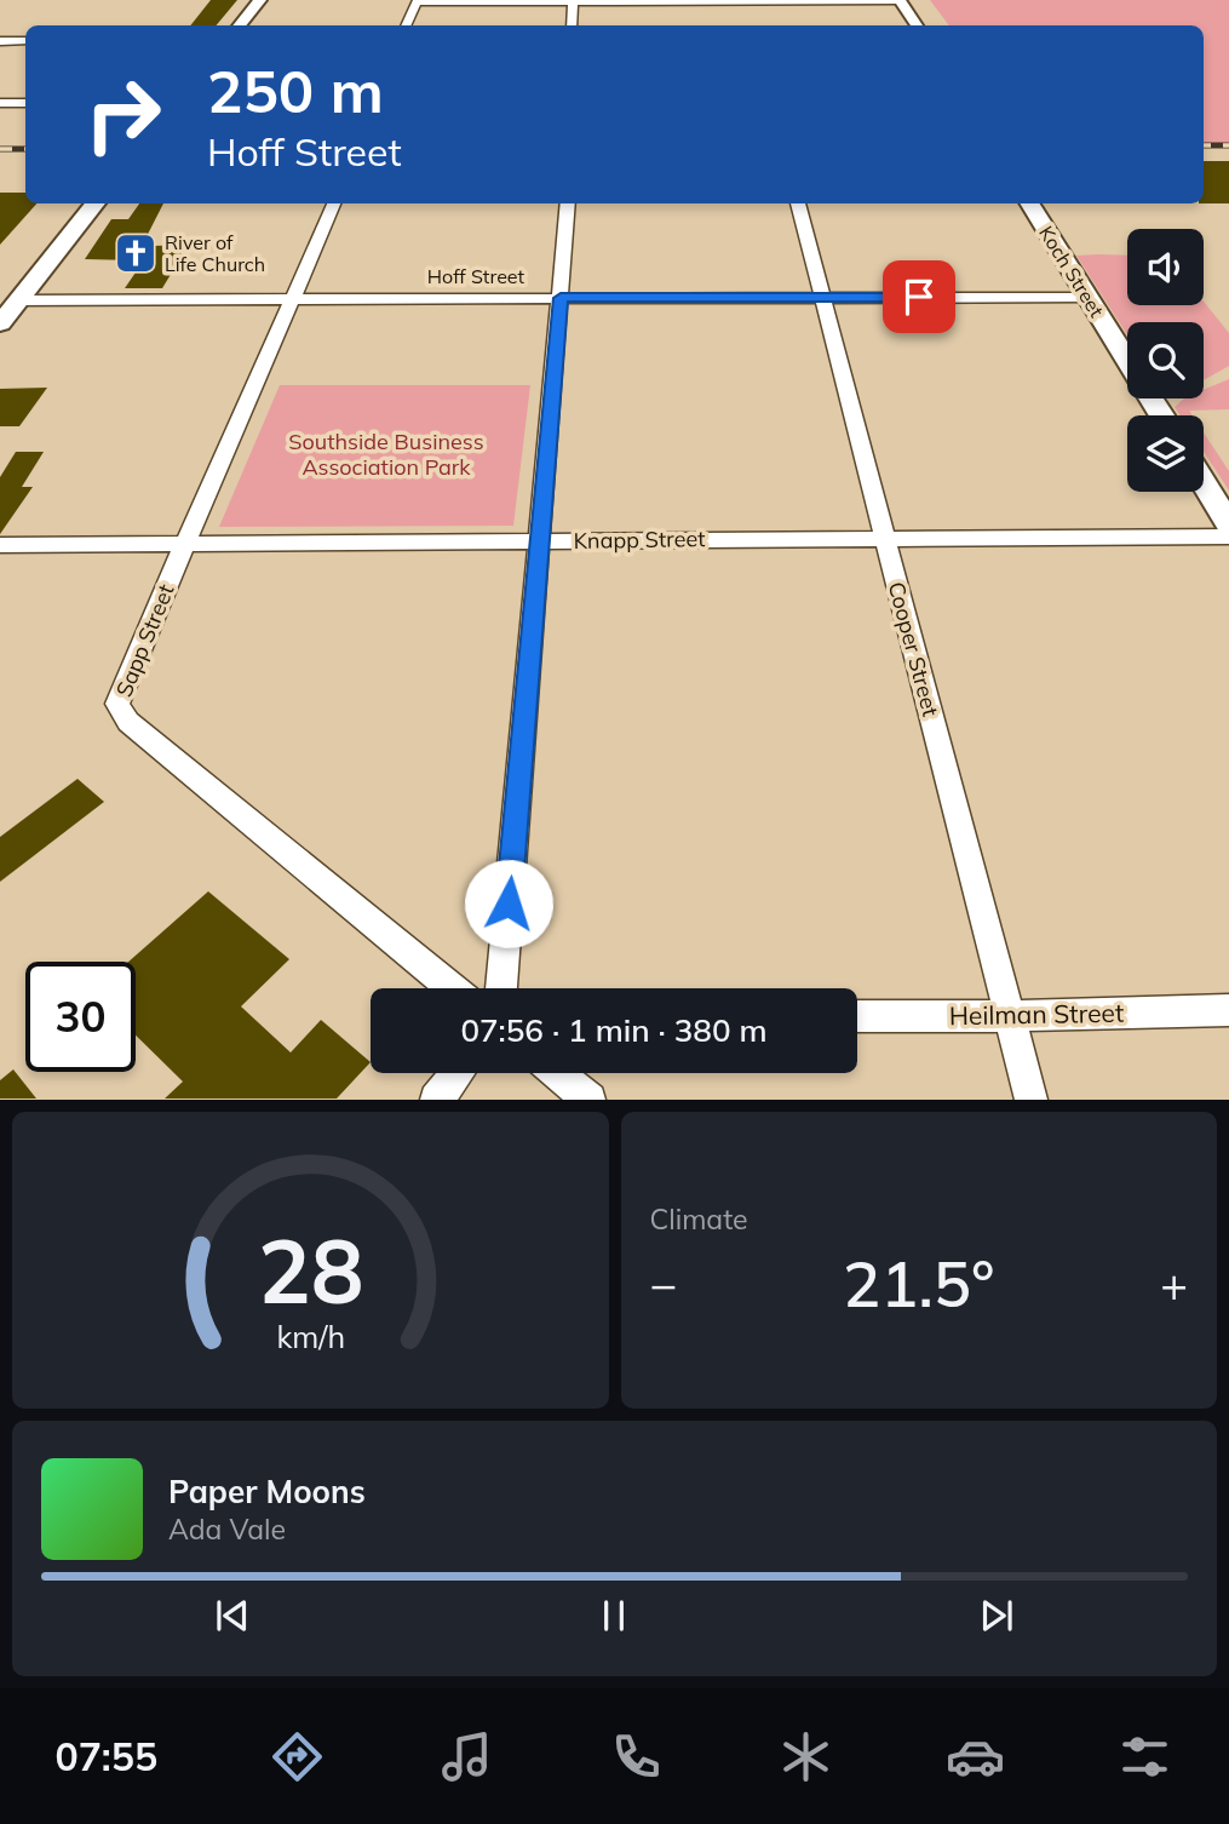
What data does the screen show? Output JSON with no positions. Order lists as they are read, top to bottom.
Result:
{
  "streets": {
    "street": [
      "Koch Street",
      "Hoff Street",
      "Knapp Street",
      "Sapp Street",
      "Cooper Street",
      "Heilman Street"
    ]
  },
  "crossings": [
    ["Koch Street", "Hoff Street"],
    ["Hoff Street", "Sapp Street"],
    ["Hoff Street", "Cooper Street"],
    ["Knapp Street", "Sapp Street"],
    ["Knapp Street", "Cooper Street"],
    ["Cooper Street", "Heilman Street"]
  ],
  "parks": ["Southside Business Association Park"],
  "places": {
    "church": ["River of Life Church"]
  },
  "page": {
    "turn": ["250 m", "Hoff Street"],
    "limit": "30",
    "trip": "07:56 · 1 min · 380 m",
    "tile": "Climate",
    "heat": ["−", "21.5°", "+"],
    "song": ["Paper Moons", "Ada Vale"],
    "tabs": "07:55",
    "gauge": ["28", "km/h"]
  }
}
